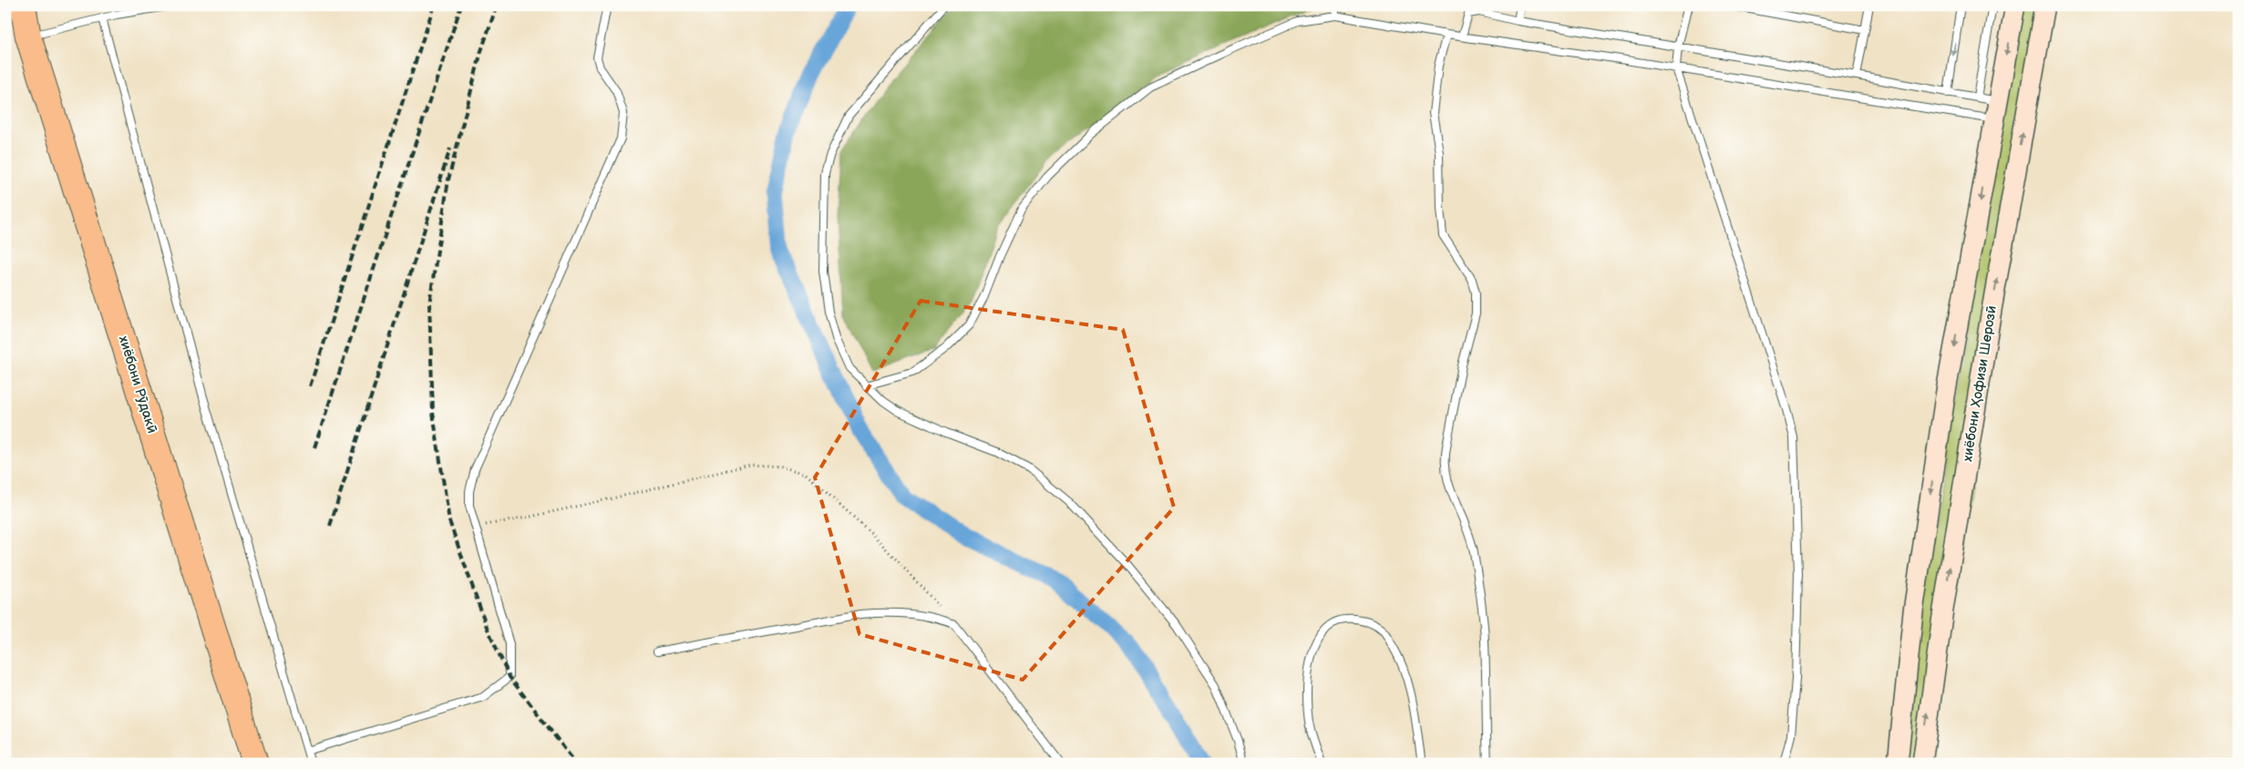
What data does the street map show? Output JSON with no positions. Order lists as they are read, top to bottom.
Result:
{
  "streets": {
    "highway": ["хиёбони Рӯдакӣ"],
    "main road": ["хиёбони Ҳофизи Шерозӣ"]
  }
}
